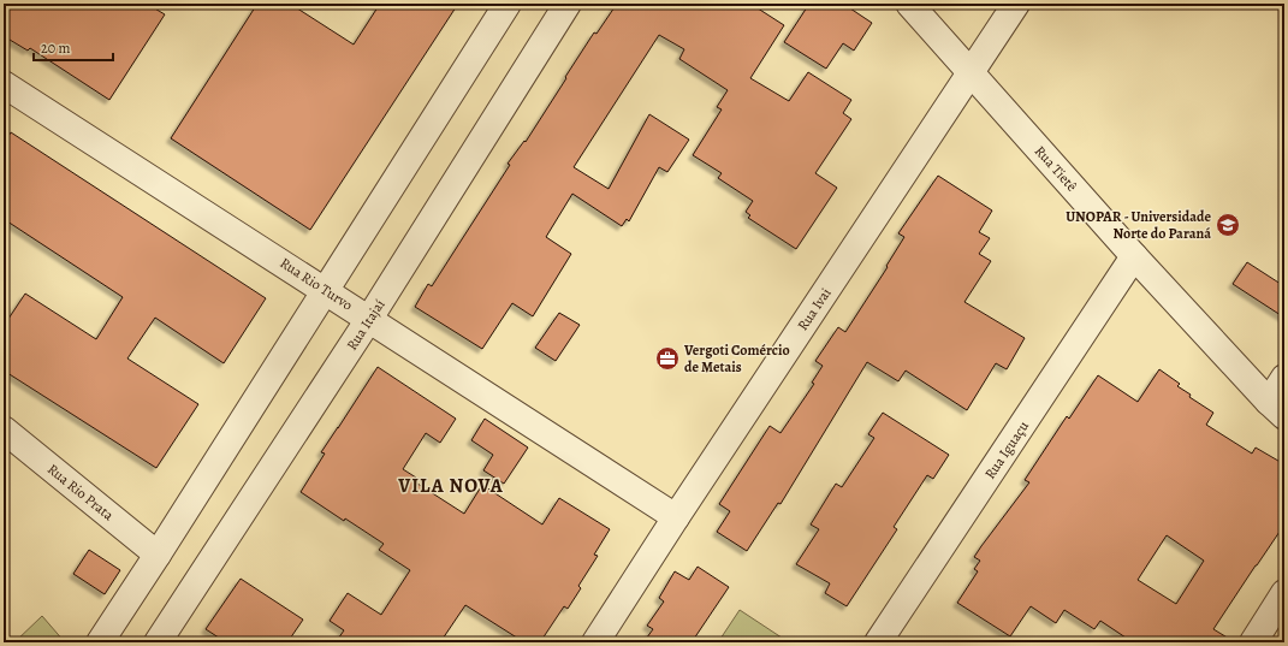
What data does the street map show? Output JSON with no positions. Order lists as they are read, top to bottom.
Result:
{
  "streets": {
    "street": [
      "Rua Tietê",
      "Rua Rio Turvo",
      "Rua Ivai",
      "Rua Itajaí",
      "Rua Iguaçu",
      "Rua Rio Prata"
    ]
  },
  "crossings": [
    ["Rua Tietê", "Rua Ivai"],
    ["Rua Tietê", "Rua Iguaçu"],
    ["Rua Rio Turvo", "Rua Ivai"],
    ["Rua Rio Turvo", "Rua Itajaí"]
  ],
  "districts": ["VILA NOVA"],
  "places": {
    "school or university": ["UNOPAR - Universidade Norte do Paraná"],
    "office": ["Vergoti Comércio de Metais"]
  },
  "scale_bar": "20 m"
}
